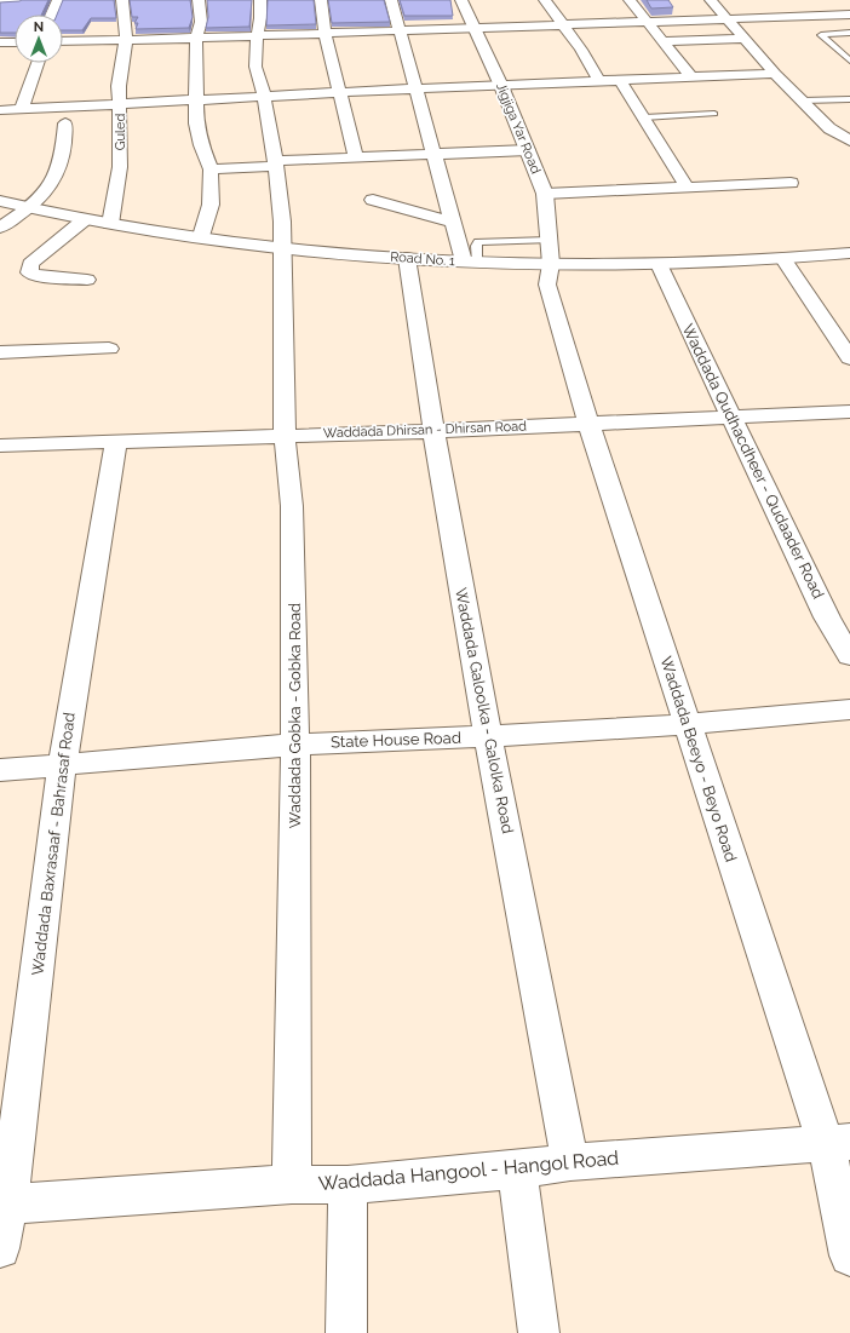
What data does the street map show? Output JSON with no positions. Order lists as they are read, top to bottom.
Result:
{
  "streets": {
    "main road": [
      "Jigjiga Yar Road",
      "Guled",
      "Road No. 1",
      "Waddada Dhirsan - Dhirsan Road",
      "Waddada Qudhacdheer - Qudaader Road",
      "Waddada Galoolka - Galolka Road",
      "Waddada Gobka - Gobka Road",
      "State House Road",
      "Waddada Beeyo - Beyo Road",
      "Waddada Baxrasaaf - Bahrasaf Road",
      "Waddada Hangool - Hangol Road"
    ]
  },
  "crossings": [
    ["Jigjiga Yar Road", "Road No. 1"],
    ["Jigjiga Yar Road", "Waddada Beeyo - Beyo Road"],
    ["Guled", "Road No. 1"],
    ["Road No. 1", "Waddada Qudhacdheer - Qudaader Road"],
    ["Road No. 1", "Waddada Galoolka - Galolka Road"],
    ["Road No. 1", "Waddada Gobka - Gobka Road"],
    ["Road No. 1", "Waddada Beeyo - Beyo Road"],
    ["Waddada Dhirsan - Dhirsan Road", "Waddada Qudhacdheer - Qudaader Road"],
    ["Waddada Dhirsan - Dhirsan Road", "Waddada Galoolka - Galolka Road"],
    ["Waddada Dhirsan - Dhirsan Road", "Waddada Gobka - Gobka Road"],
    ["Waddada Dhirsan - Dhirsan Road", "Waddada Beeyo - Beyo Road"],
    ["Waddada Dhirsan - Dhirsan Road", "Waddada Baxrasaaf - Bahrasaf Road"],
    ["Waddada Galoolka - Galolka Road", "State House Road"],
    ["Waddada Galoolka - Galolka Road", "Waddada Hangool - Hangol Road"],
    ["Waddada Gobka - Gobka Road", "State House Road"],
    ["Waddada Gobka - Gobka Road", "Waddada Hangool - Hangol Road"],
    ["State House Road", "Waddada Beeyo - Beyo Road"],
    ["State House Road", "Waddada Baxrasaaf - Bahrasaf Road"],
    ["Waddada Beeyo - Beyo Road", "Waddada Hangool - Hangol Road"],
    ["Waddada Baxrasaaf - Bahrasaf Road", "Waddada Hangool - Hangol Road"]
  ],
  "north": "top"
}
